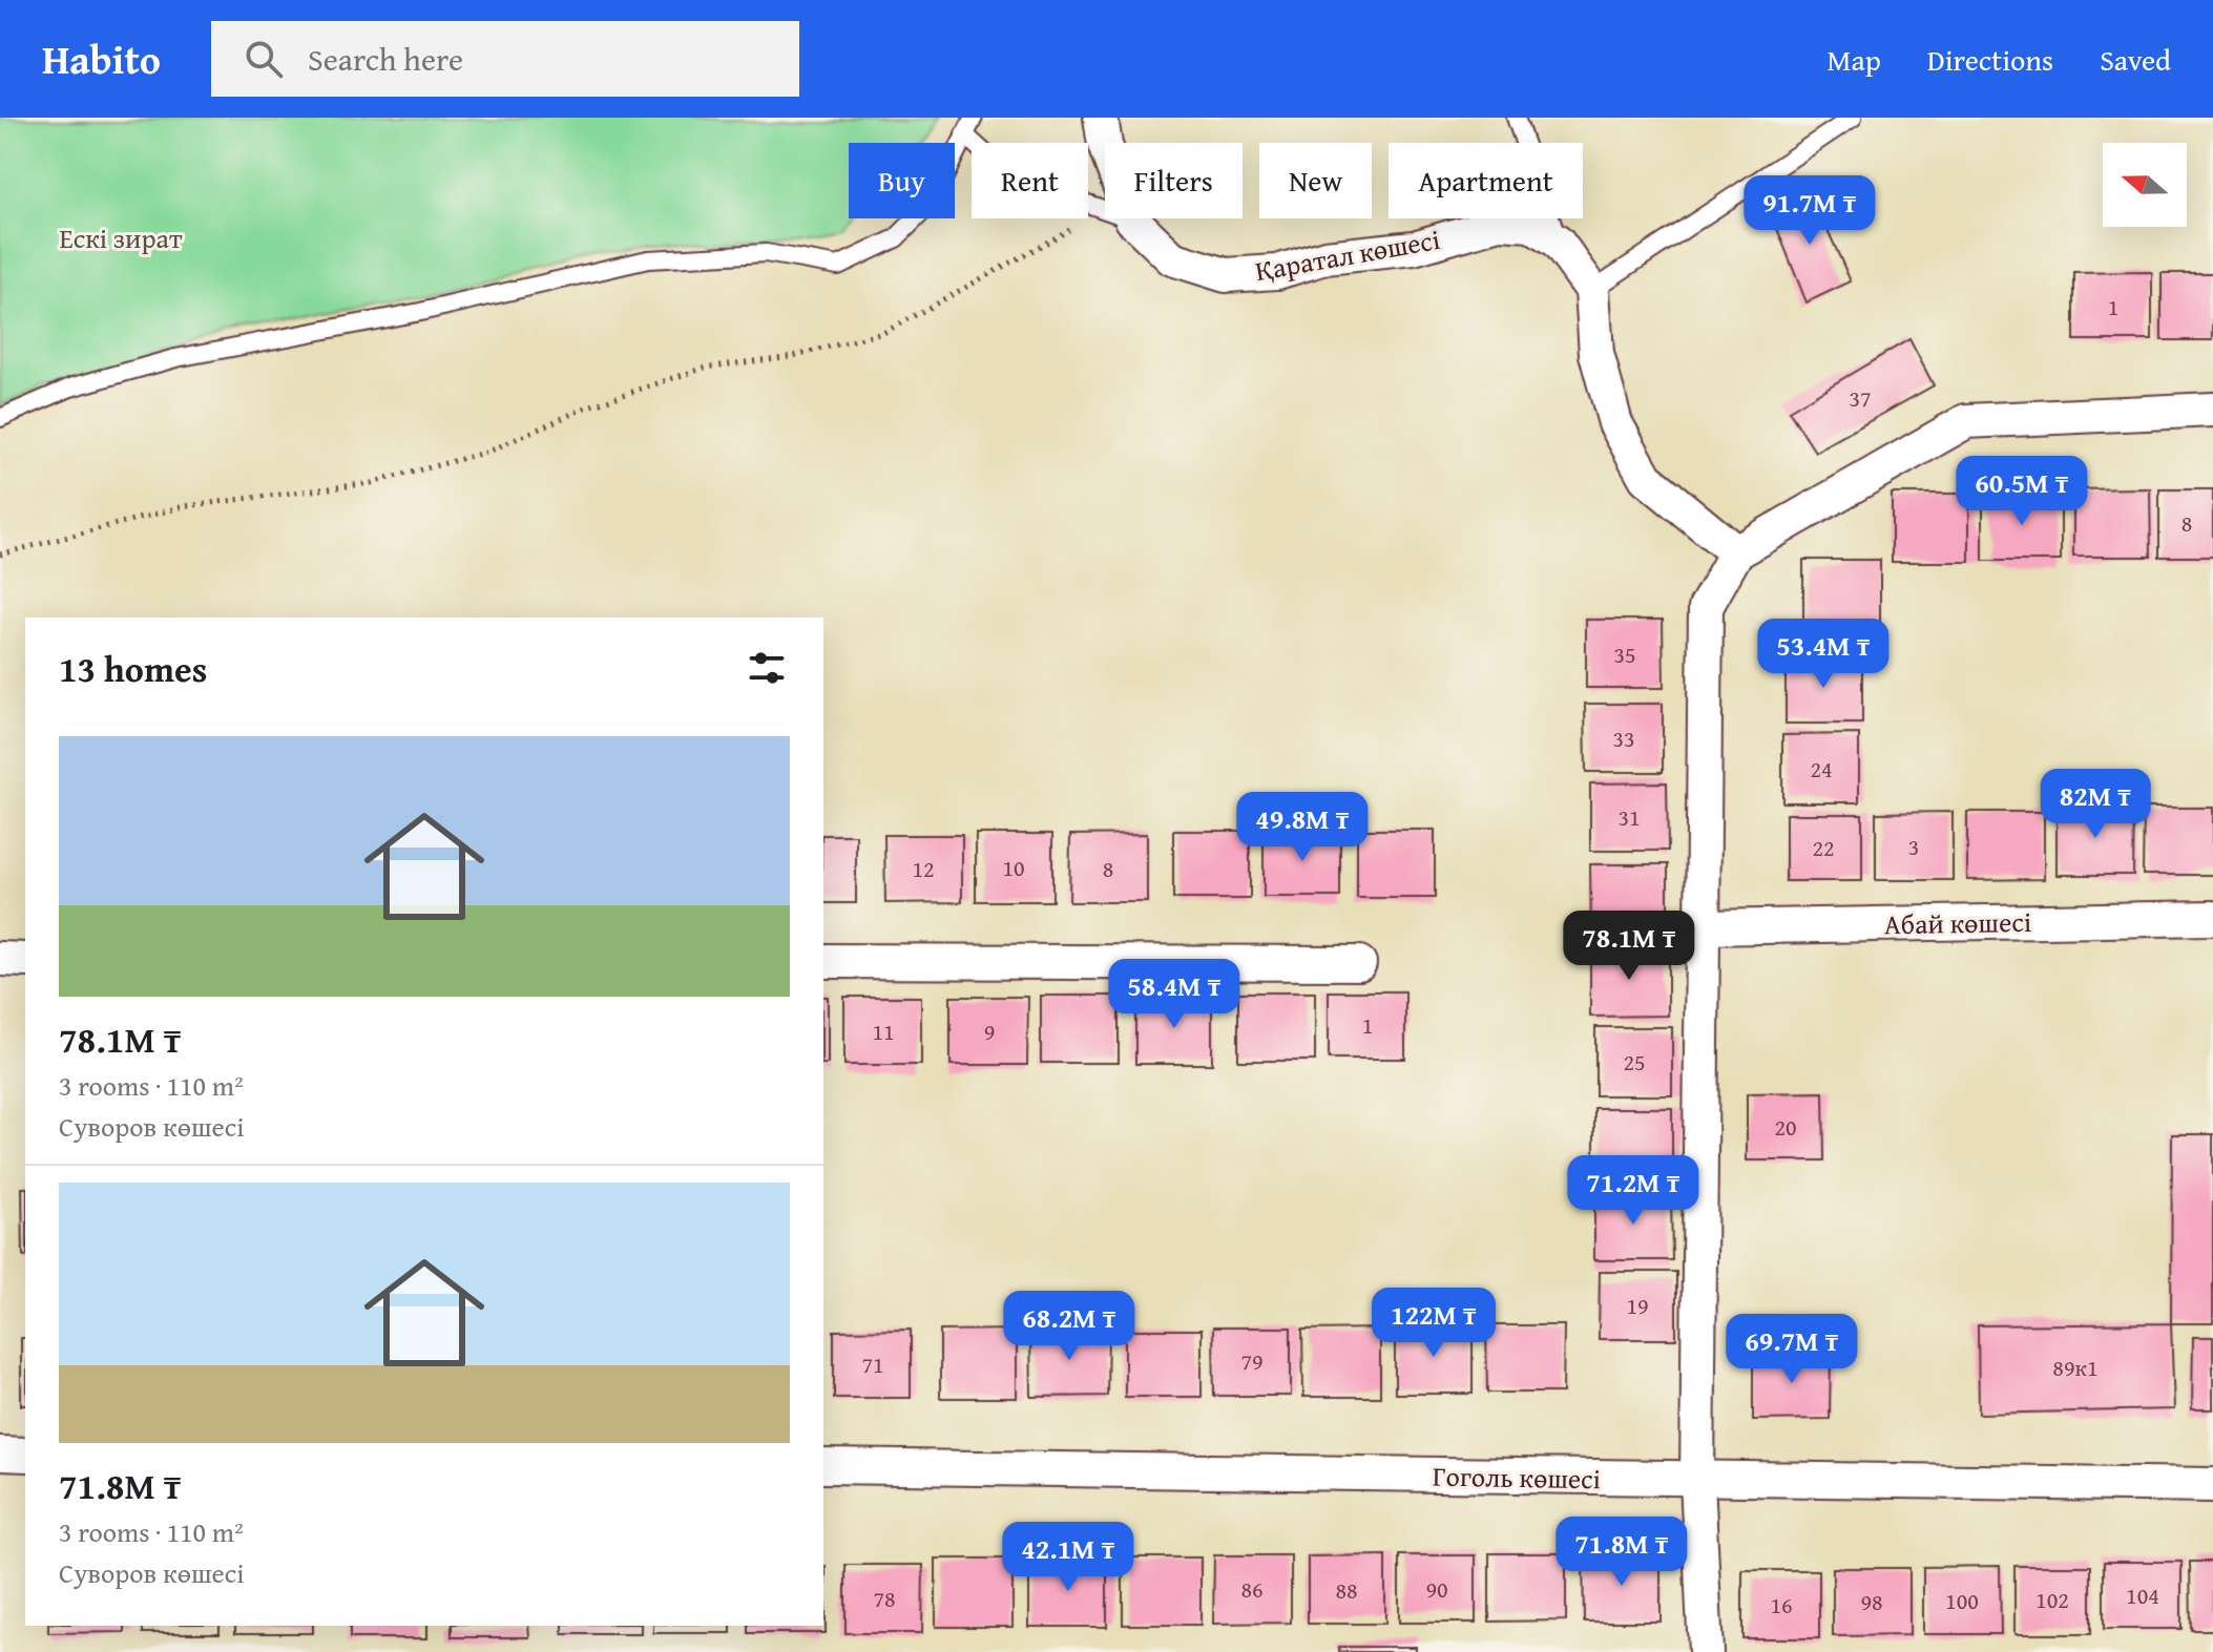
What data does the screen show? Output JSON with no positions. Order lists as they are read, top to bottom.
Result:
{
  "streets": {
    "street": ["Қаратал көшесі", "Абай көшесі", "Гоголь көшесі"]
  },
  "parks": ["Ескі зират"],
  "house_numbers": [
    "1",
    "37",
    "8",
    "35",
    "33",
    "24",
    "31",
    "3",
    "22",
    "10",
    "12",
    "8",
    "1",
    "11",
    "9",
    "25",
    "20",
    "19",
    "79",
    "71",
    "89к1",
    "86",
    "90",
    "88",
    "104",
    "78",
    "102",
    "100",
    "98",
    "16"
  ],
  "north": "left",
  "page": {
    "header": "Habito",
    "search": "Search here",
    "nav": ["Map", "Directions", "Saved"],
    "chip": [
      "Buy",
      "Rent",
      "Filters",
      "New",
      "Apartment"
    ],
    "price": [
      "91.7M ₸",
      "60.5M ₸",
      "53.4M ₸",
      "82M ₸",
      "49.8M ₸",
      "78.1M ₸",
      "58.4M ₸",
      "71.2M ₸",
      "122M ₸",
      "68.2M ₸",
      "69.7M ₸",
      "71.8M ₸",
      "42.1M ₸"
    ],
    "heading": "13 homes",
    "list": [
      {
        "name": "78.1M ₸",
        "note": "3 rooms · 110 m² · Суворов көшесі"
      },
      {
        "name": "71.8M ₸",
        "note": "3 rooms · 110 m² · Суворов көшесі"
      }
    ]
  }
}
